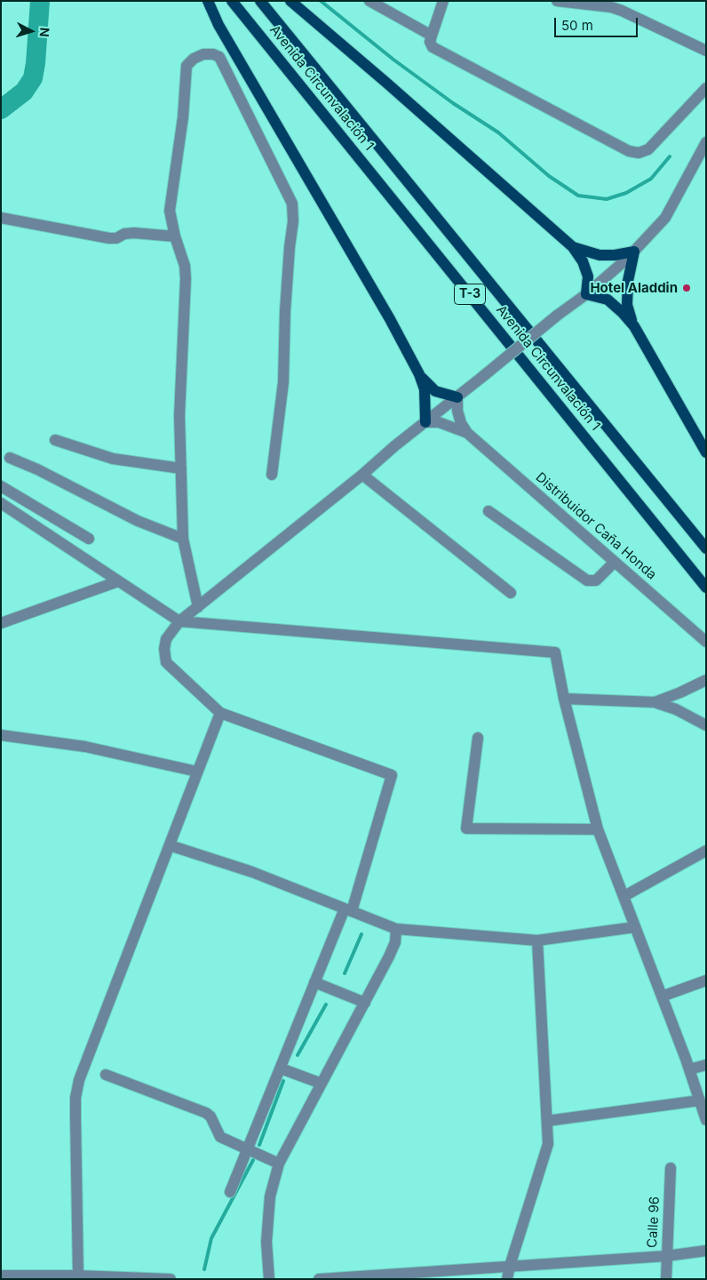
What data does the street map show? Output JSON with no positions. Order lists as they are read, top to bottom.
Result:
{
  "streets": {
    "main road": ["Avenida Circunvalación 1", "T-3"],
    "street": ["Distribuidor Caña Honda", "Calle 96"]
  },
  "places": ["Hotel Aladdin"],
  "scale_bar": "50 m",
  "north": "right"
}
